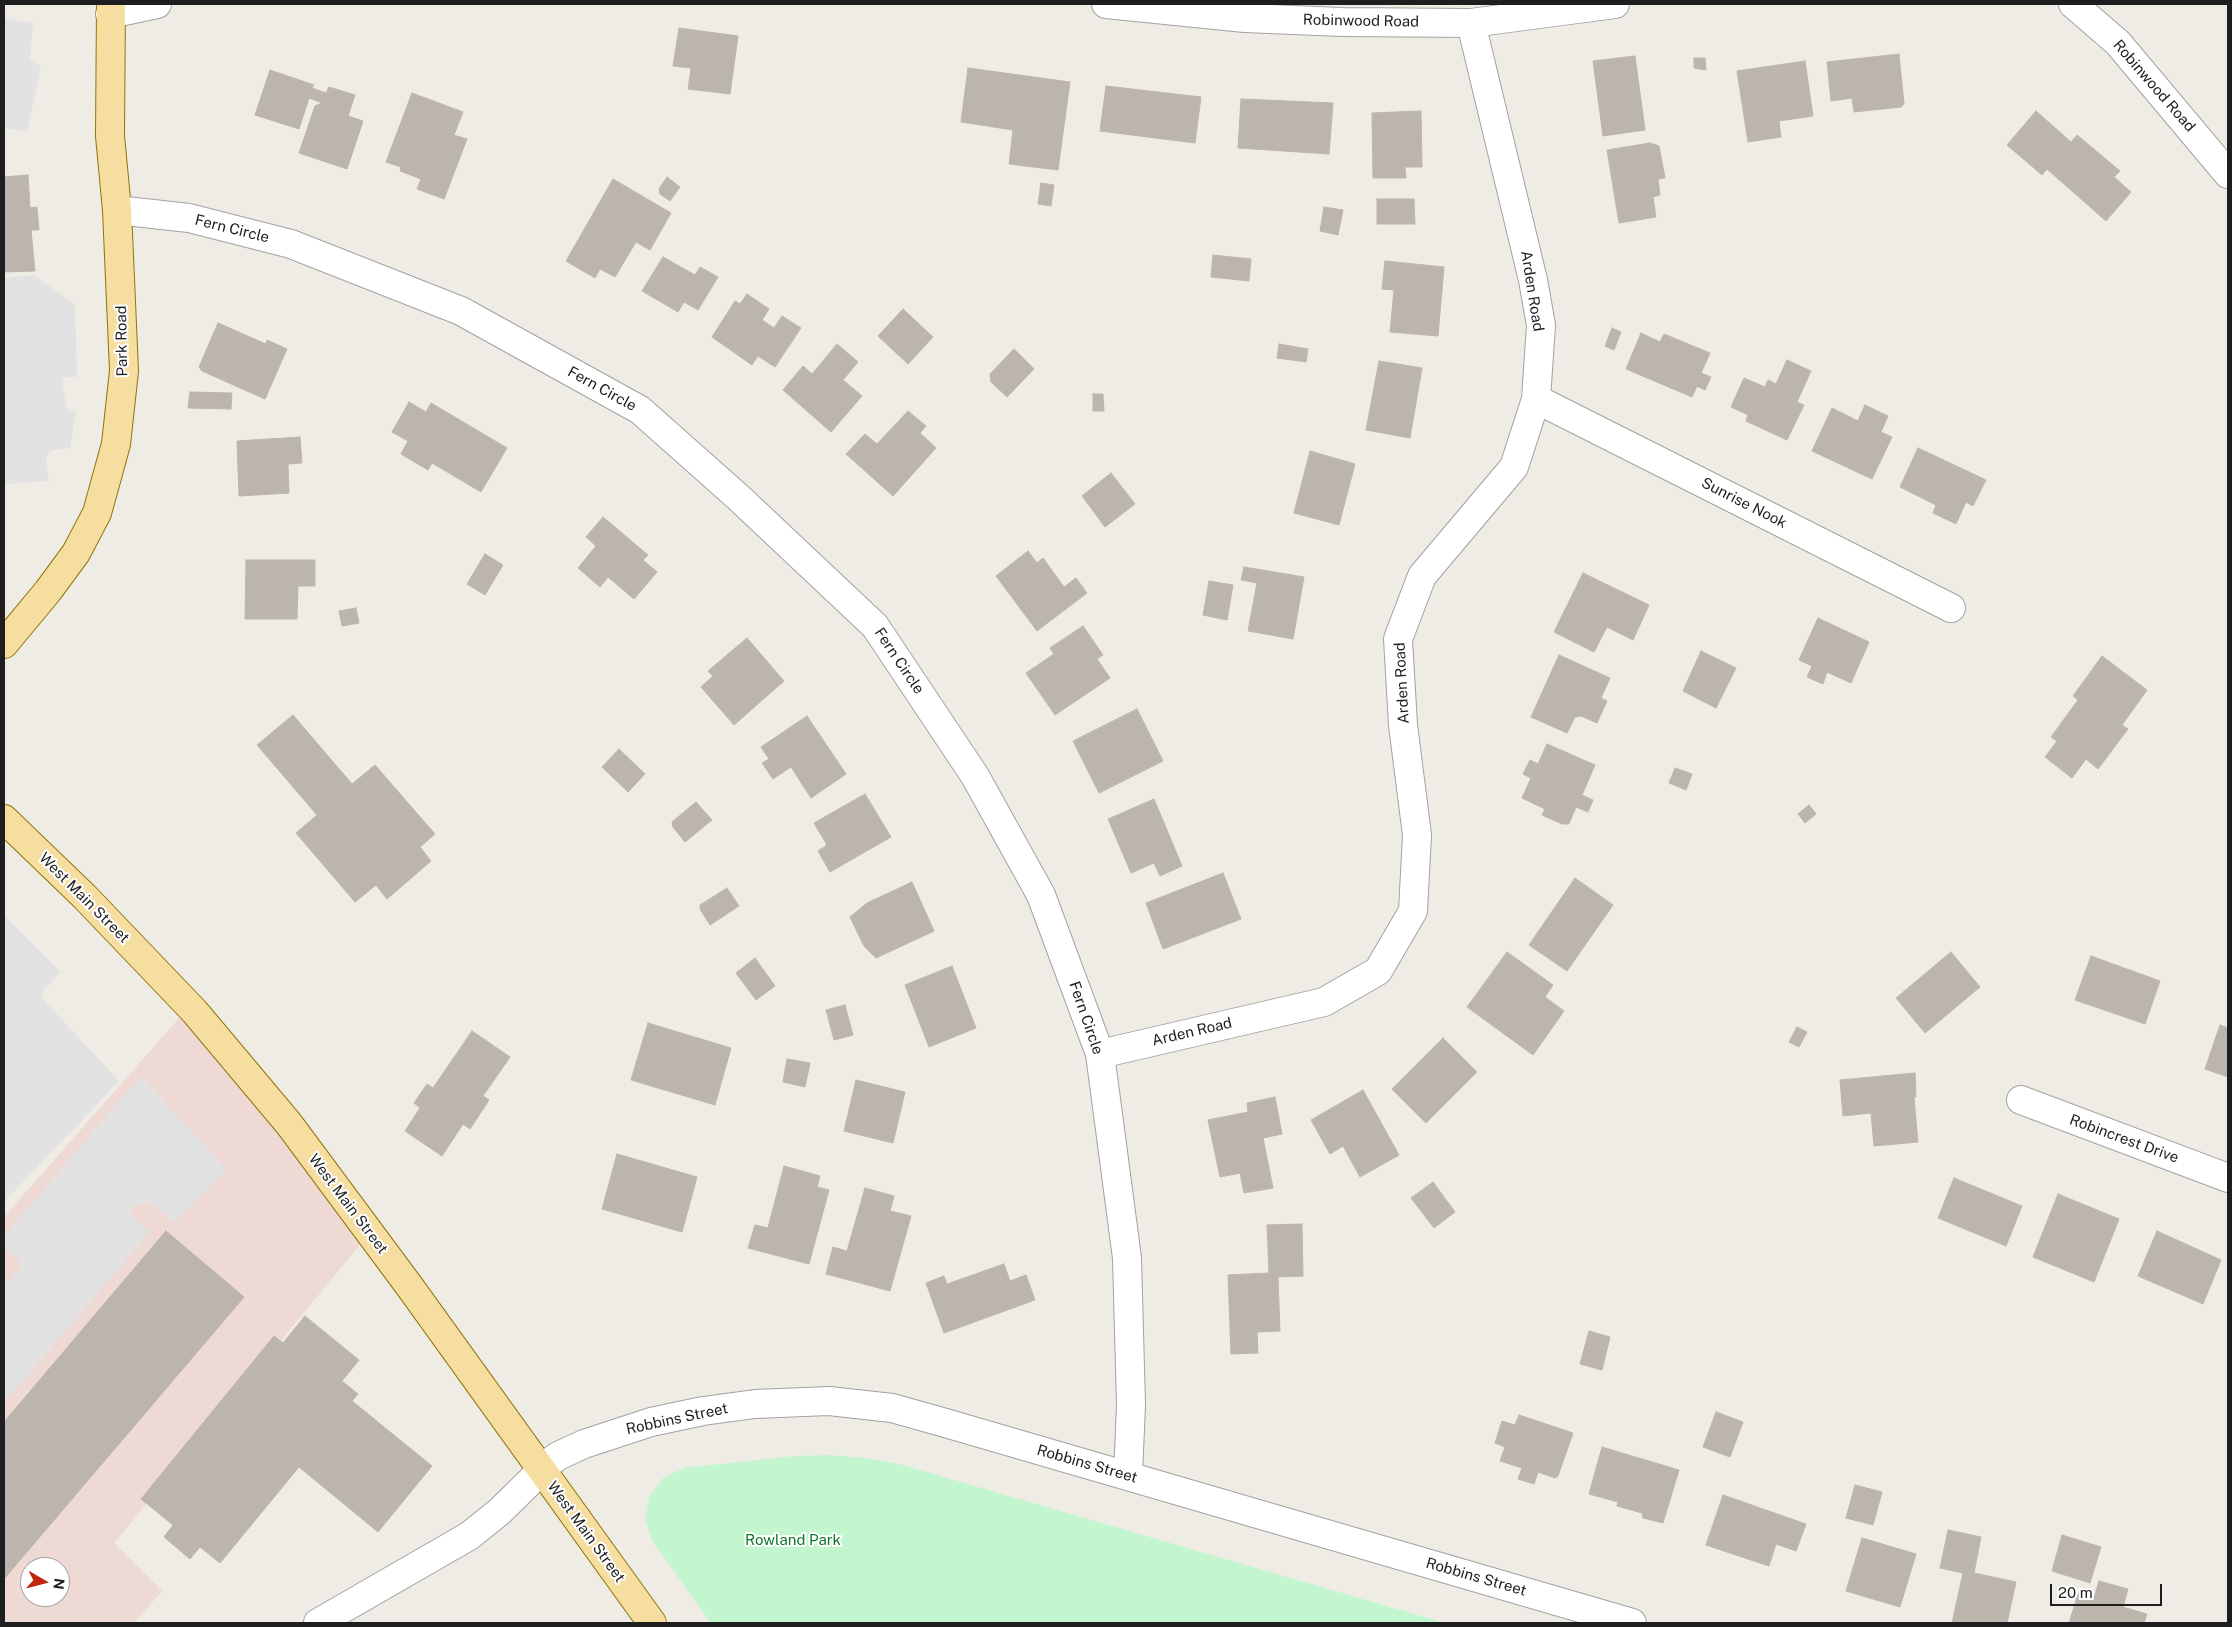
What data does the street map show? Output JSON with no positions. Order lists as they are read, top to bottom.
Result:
{
  "streets": {
    "main road": ["Park Road", "West Main Street"],
    "street": [
      "Robinwood Road",
      "Fern Circle",
      "Arden Road",
      "Sunrise Nook",
      "Robincrest Drive",
      "Robbins Street"
    ]
  },
  "crossings": [
    ["Robinwood Road", "Arden Road"],
    ["Fern Circle", "Arden Road"],
    ["Fern Circle", "Park Road"],
    ["Fern Circle", "Robbins Street"],
    ["Arden Road", "Sunrise Nook"],
    ["West Main Street", "Robbins Street"]
  ],
  "parks": ["Rowland Park"],
  "scale_bar": "20 m",
  "north": "right"
}
